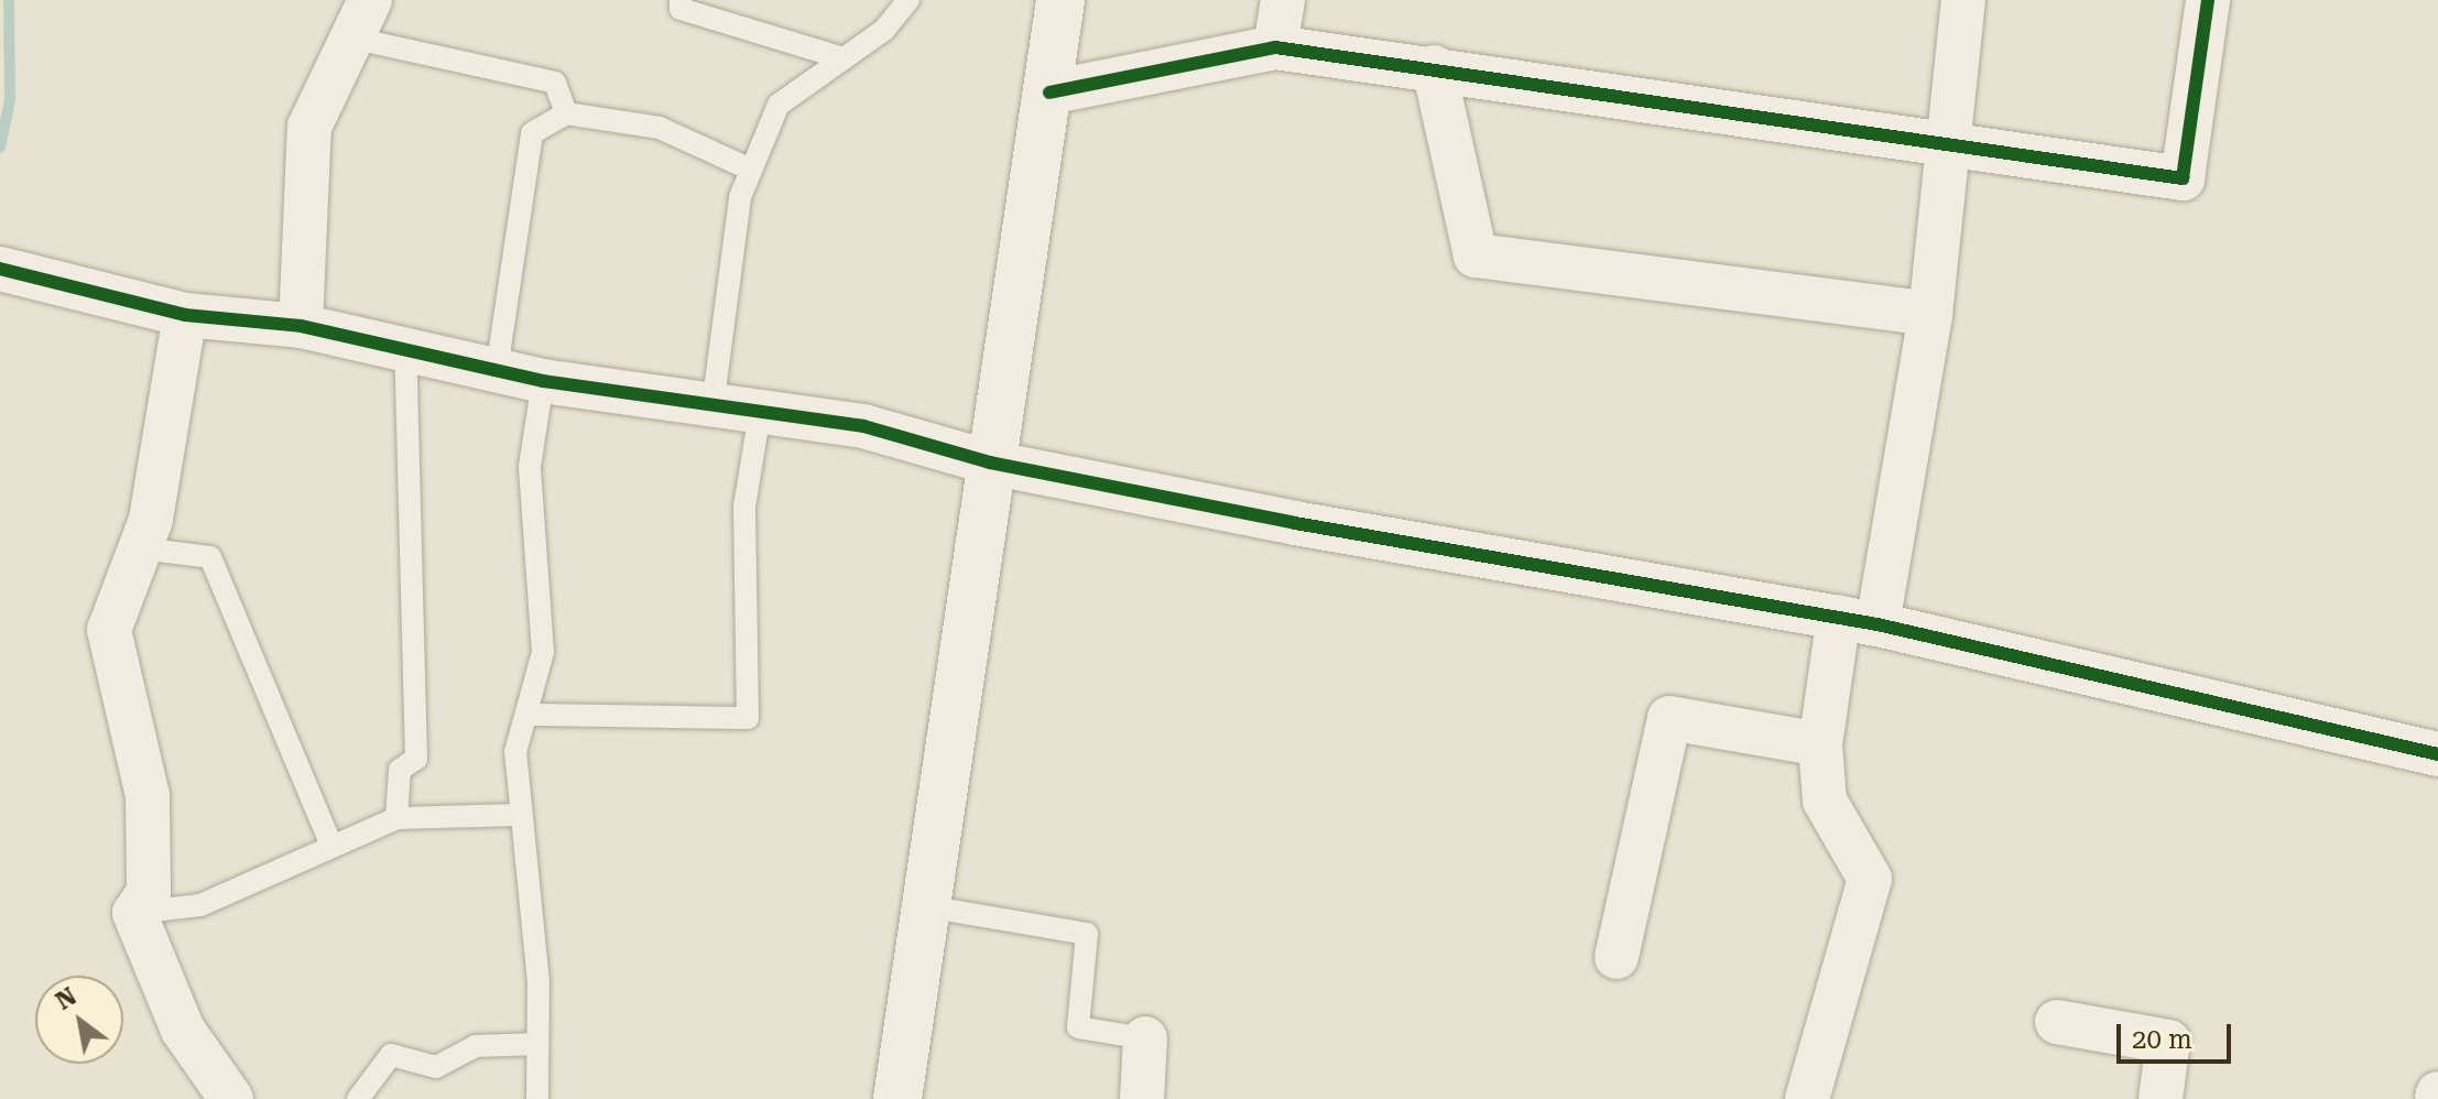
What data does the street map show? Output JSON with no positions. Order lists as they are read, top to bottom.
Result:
{
  "scale_bar": "20 m",
  "north": "top left"
}
